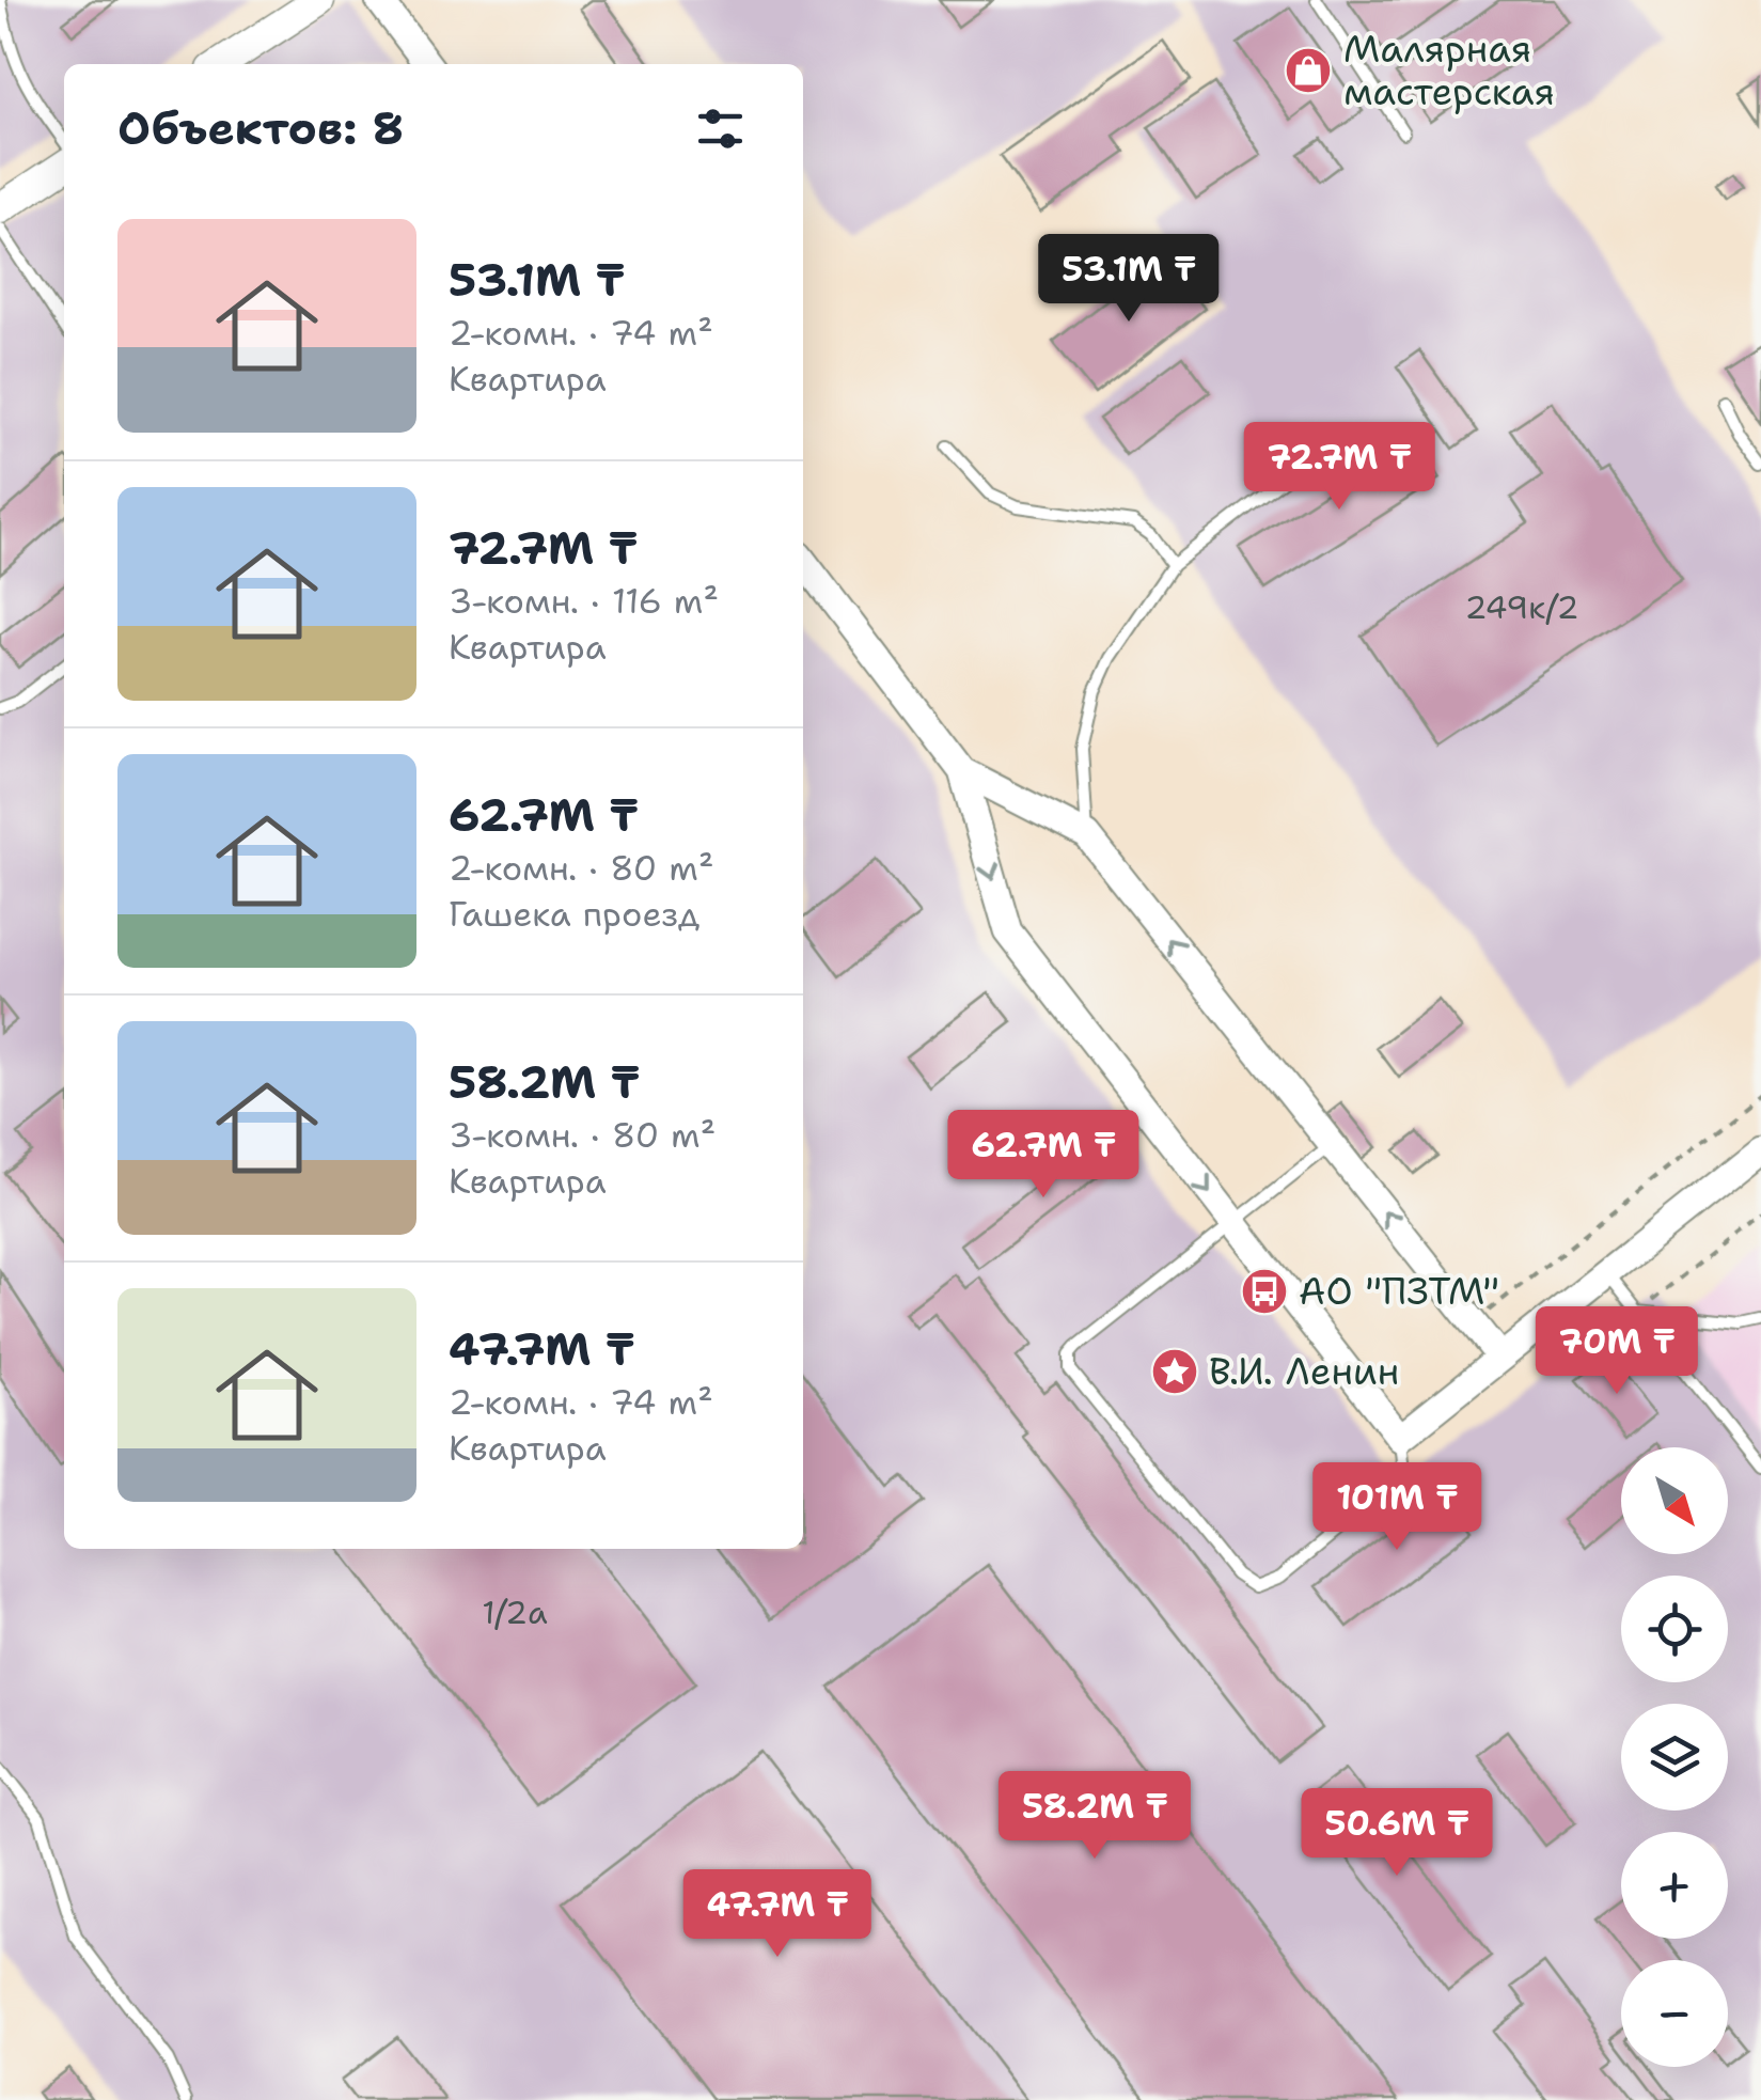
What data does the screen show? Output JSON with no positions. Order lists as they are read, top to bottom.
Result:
{
  "places": {
    "shop": ["Малярная мастерская"],
    "bus stop": ["АО \"ПЗТМ\""],
    "place": ["В.И. Ленин"]
  },
  "house_numbers": ["249к/2", "1/2а"],
  "north": "bottom right",
  "page": {
    "heading": "Объектов: 8",
    "list": [
      {
        "name": "53.1M ₸",
        "note": "2-комн. · 74 m² · Квартира"
      },
      {
        "name": "72.7M ₸",
        "note": "3-комн. · 116 m² · Квартира"
      },
      {
        "name": "62.7M ₸",
        "note": "2-комн. · 80 m² · Гашека проезд"
      },
      {
        "name": "58.2M ₸",
        "note": "3-комн. · 80 m² · Квартира"
      },
      {
        "name": "47.7M ₸",
        "note": "2-комн. · 74 m² · Квартира"
      }
    ],
    "price": [
      "53.1M ₸",
      "72.7M ₸",
      "62.7M ₸",
      "70M ₸",
      "101M ₸",
      "58.2M ₸",
      "50.6M ₸",
      "47.7M ₸"
    ],
    "map_buttons": ["+", "−"]
  }
}
